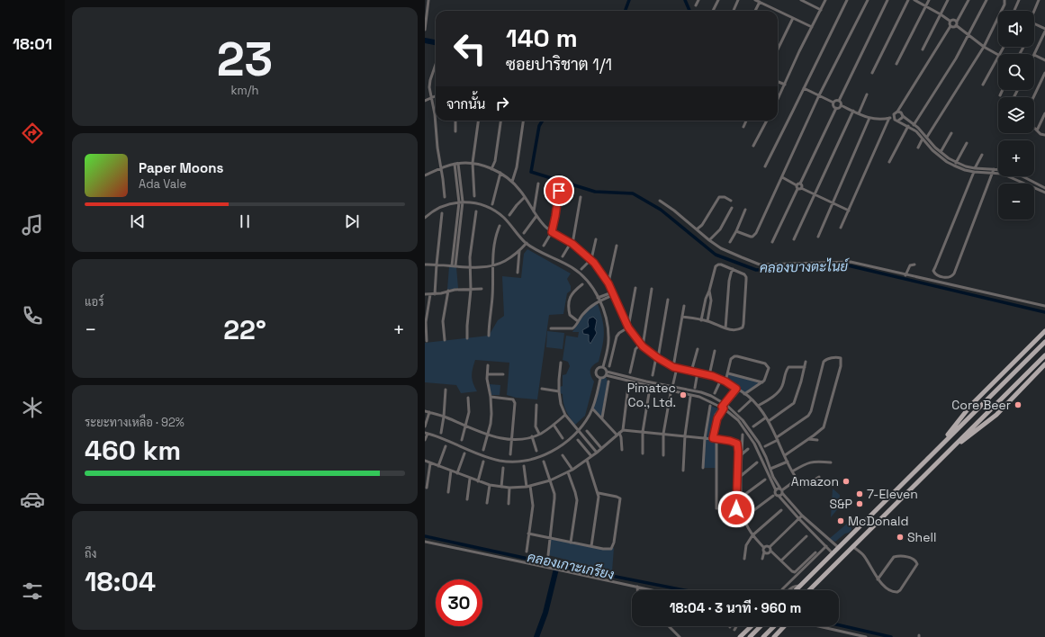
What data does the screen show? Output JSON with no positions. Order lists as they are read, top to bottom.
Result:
{
  "water": ["คลองบางตะไนย์", "คลองเกาะเกรียง"],
  "places": [
    "Pimatec Co., Ltd.",
    "Core Beer",
    "Amazon",
    "7-Eleven",
    "S&P",
    "McDonald",
    "Shell"
  ],
  "page": {
    "tabs": "18:01",
    "tile": [
      ["23", "km/h"],
      "แอร์",
      ["ระยะทางเหลือ · 92%", "460 km"],
      ["ถึง", "18:04"]
    ],
    "map_buttons": ["+", "−"],
    "turn": ["140 m", "ซอยปาริชาต 1/1"],
    "then": "จากนั้น",
    "song": ["Paper Moons", "Ada Vale"],
    "heat": ["−", "22°", "+"],
    "limit": "30",
    "trip": "18:04 · 3 นาที · 960 m"
  }
}
